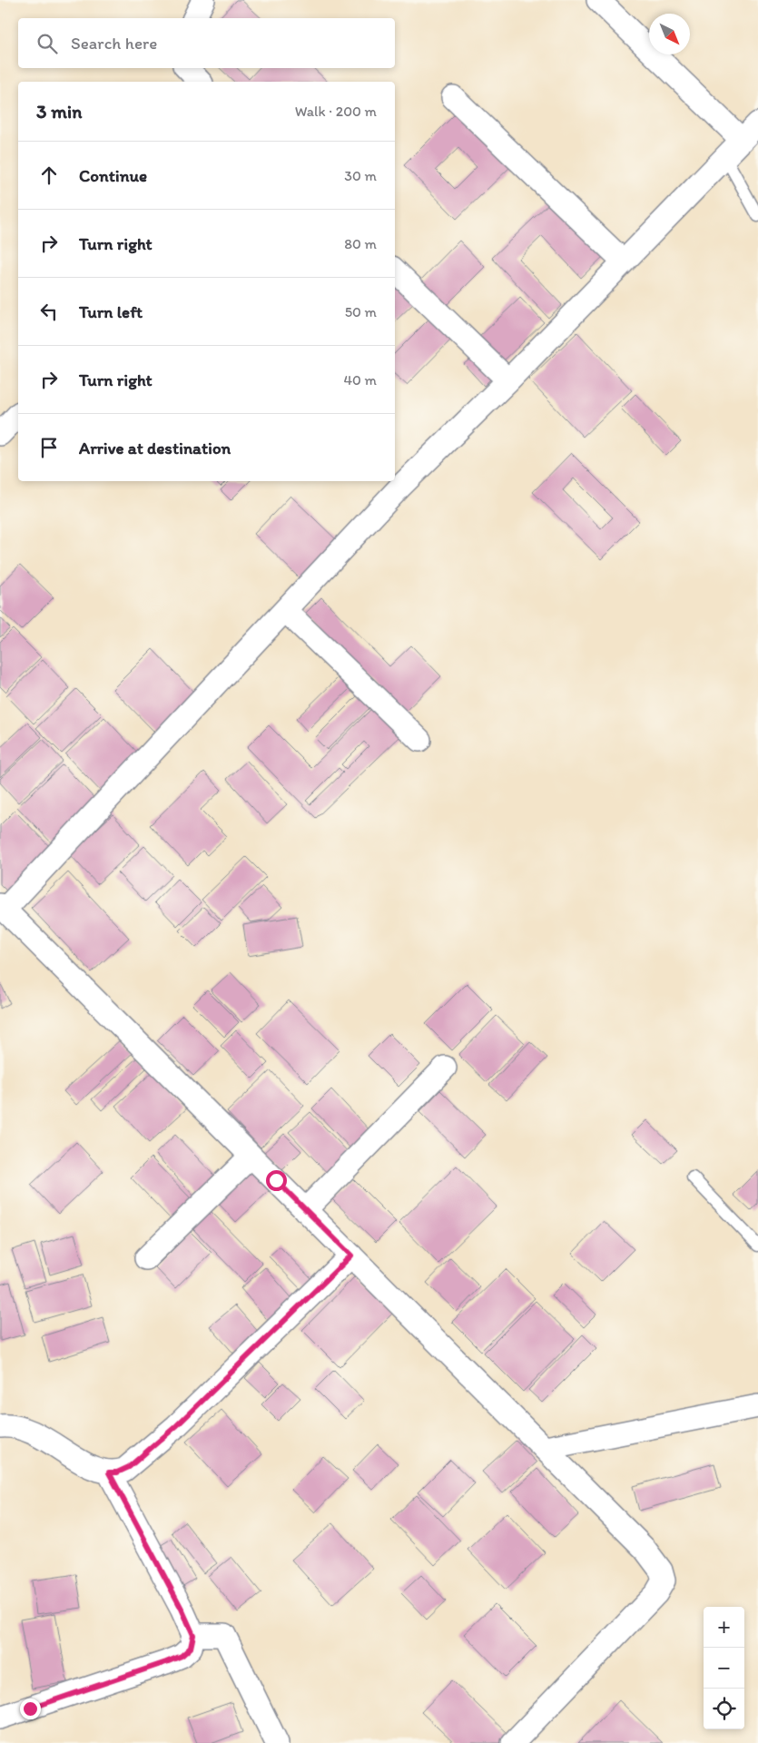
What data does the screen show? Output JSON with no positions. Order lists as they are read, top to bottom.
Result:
{
  "north": "bottom right",
  "page": {
    "search": "Search here",
    "heading": ["3 min", "Walk · 200 m"],
    "list": [
      ["Continue", "30 m"],
      ["Turn right", "80 m"],
      ["Turn left", "50 m"],
      ["Turn right", "40 m"],
      "Arrive at destination"
    ],
    "map_buttons": ["+", "−"]
  }
}
